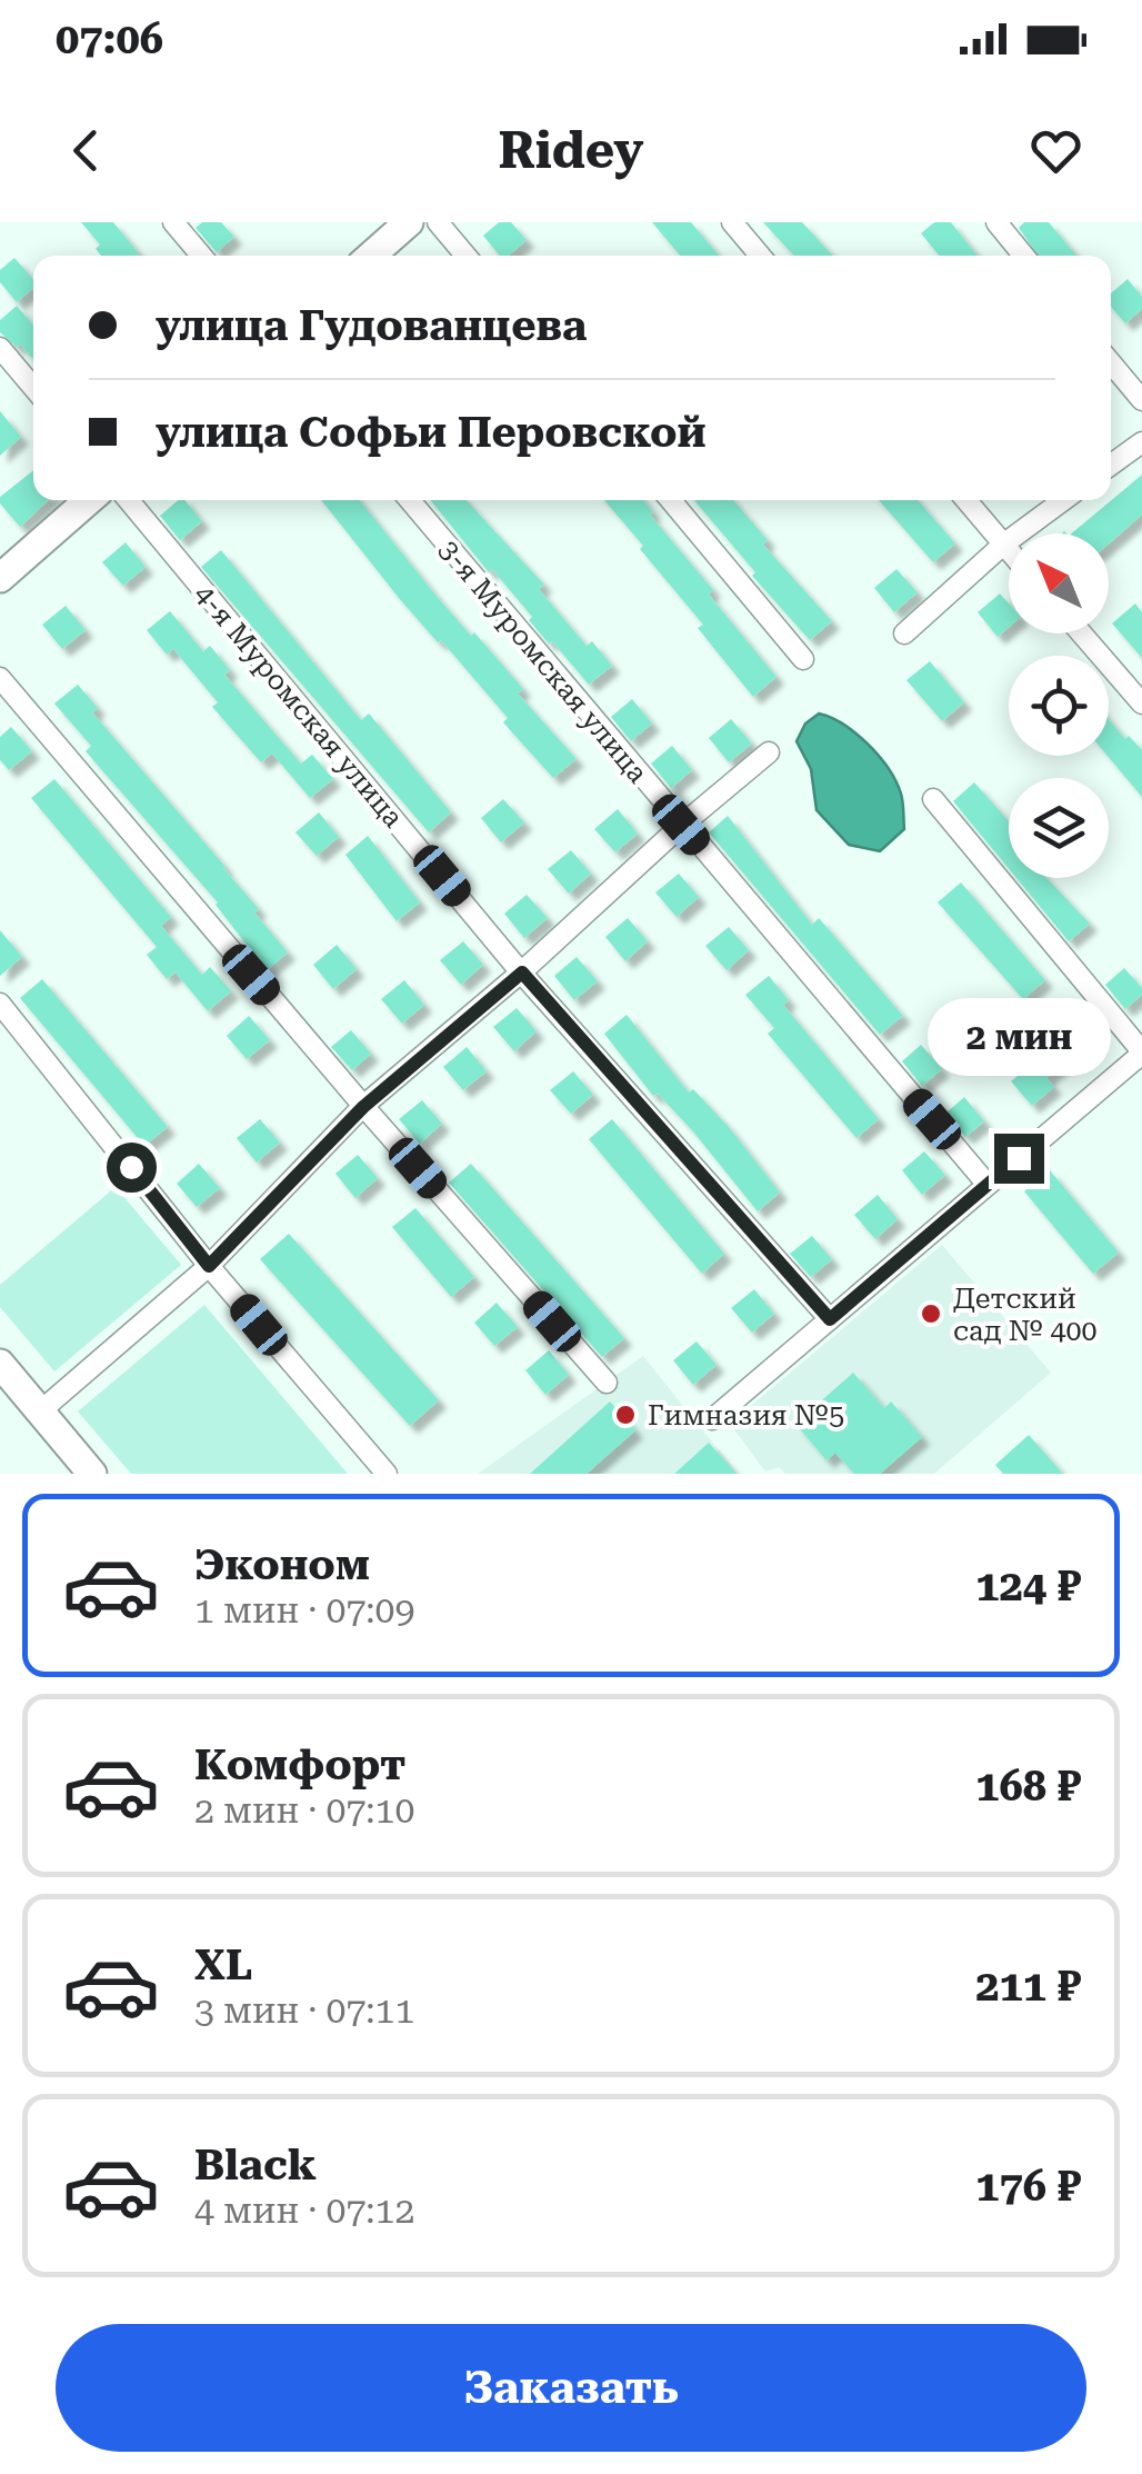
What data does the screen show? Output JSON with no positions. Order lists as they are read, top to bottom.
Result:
{
  "streets": {
    "street": ["3-я Муромская улица", "4-я Муромская улица"]
  },
  "places": ["Детский сад № 400", "Гимназия №5"],
  "north": "top left",
  "page": {
    "status": "07:06",
    "header": "Ridey",
    "banner": ["улица Гудованцева", "улица Софьи Перовской"],
    "bubble": "2 мин",
    "list": [
      {
        "name": "Эконом",
        "note": "1 мин · 07:09",
        "value": "124 ₽"
      },
      {
        "name": "Комфорт",
        "note": "2 мин · 07:10",
        "value": "168 ₽"
      },
      {
        "name": "XL",
        "note": "3 мин · 07:11",
        "value": "211 ₽"
      },
      {
        "name": "Black",
        "note": "4 мин · 07:12",
        "value": "176 ₽"
      }
    ],
    "buttons": "Заказать"
  }
}
